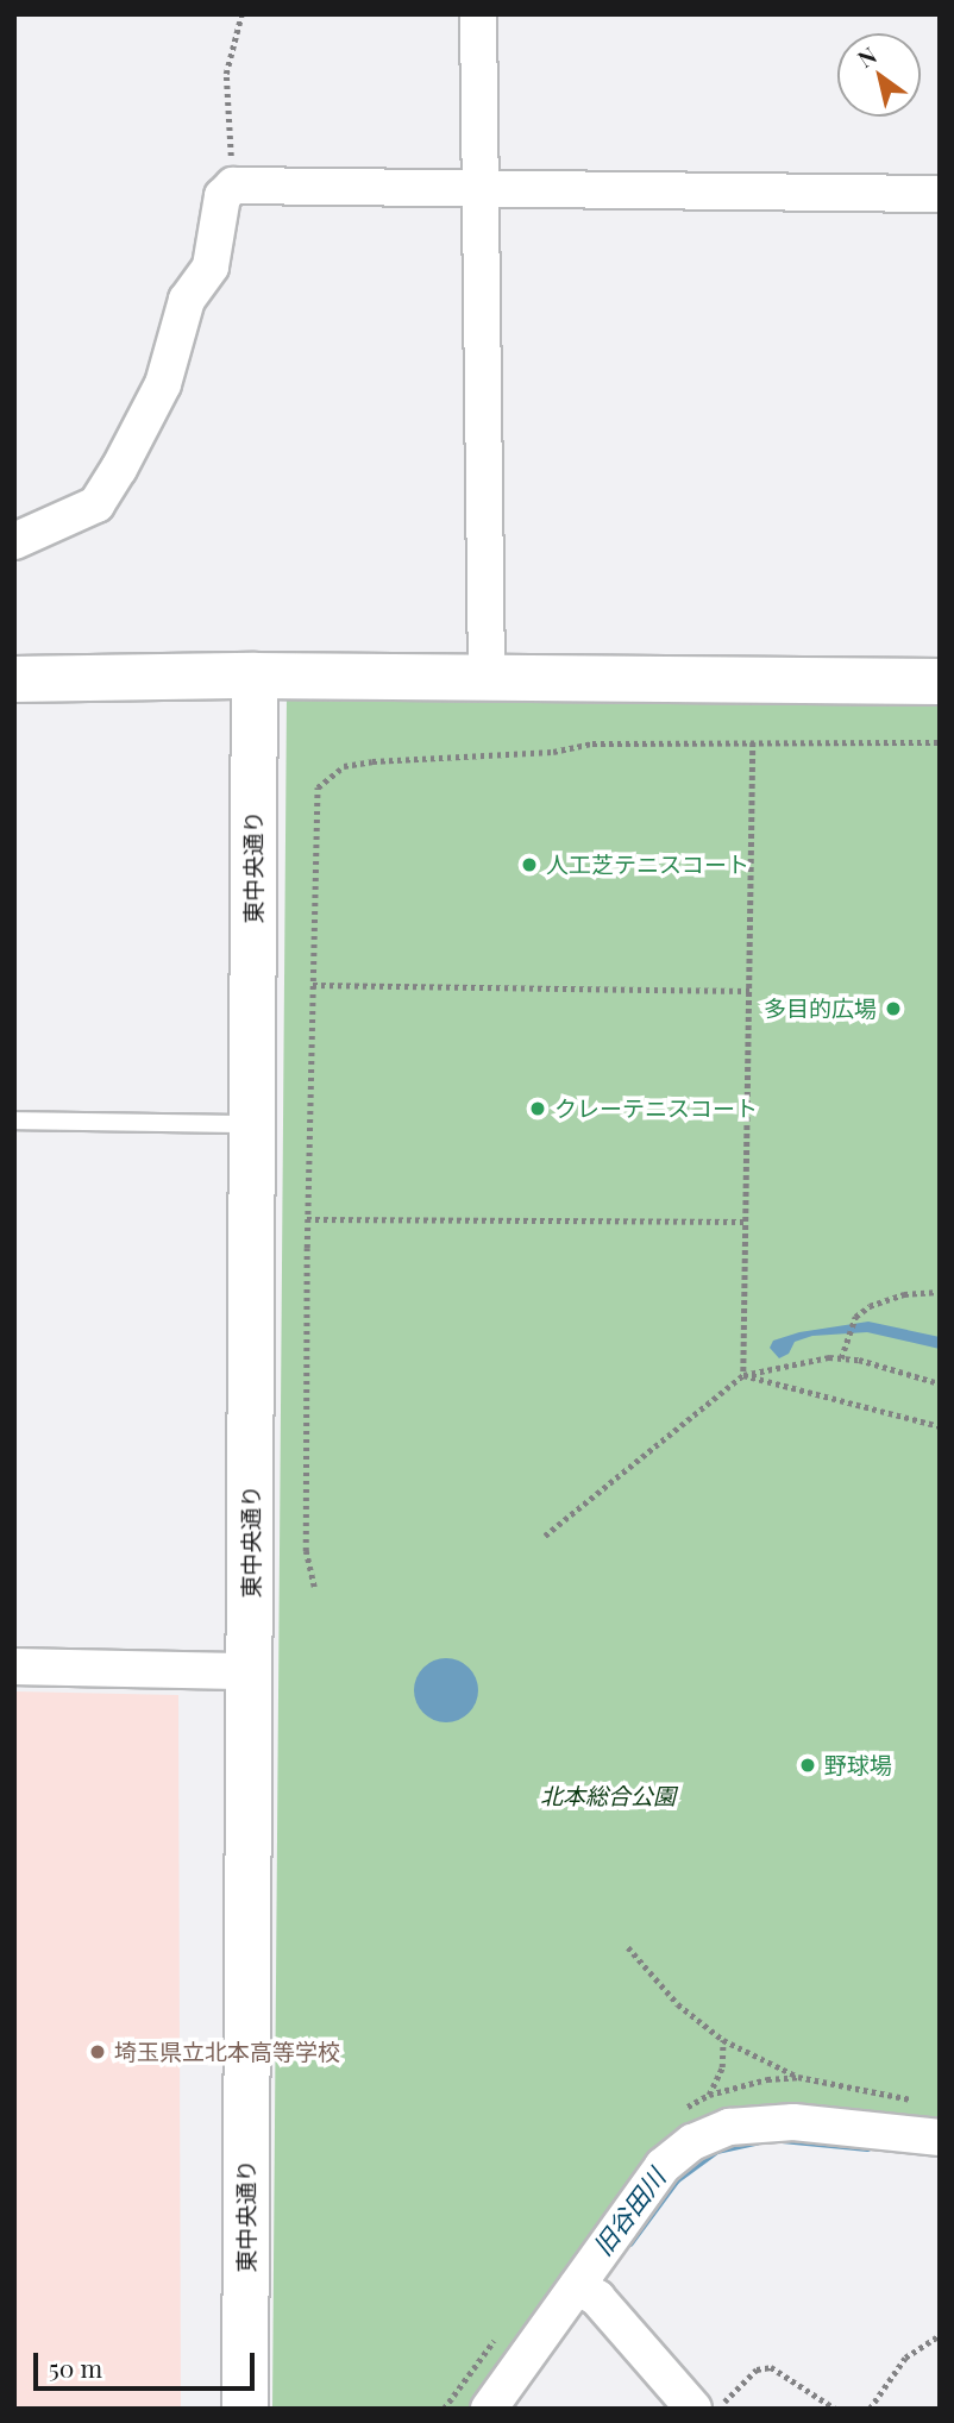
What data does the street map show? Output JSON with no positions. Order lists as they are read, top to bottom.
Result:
{
  "streets": {
    "street": ["東中央通り"]
  },
  "water": ["旧谷田川"],
  "parks": ["北本総合公園"],
  "places": [
    "人工芝テニスコート",
    "多目的広場",
    "クレーテニスコート",
    "野球場",
    "埼玉県立北本高等学校"
  ],
  "scale_bar": "50 m",
  "north": "top left"
}
